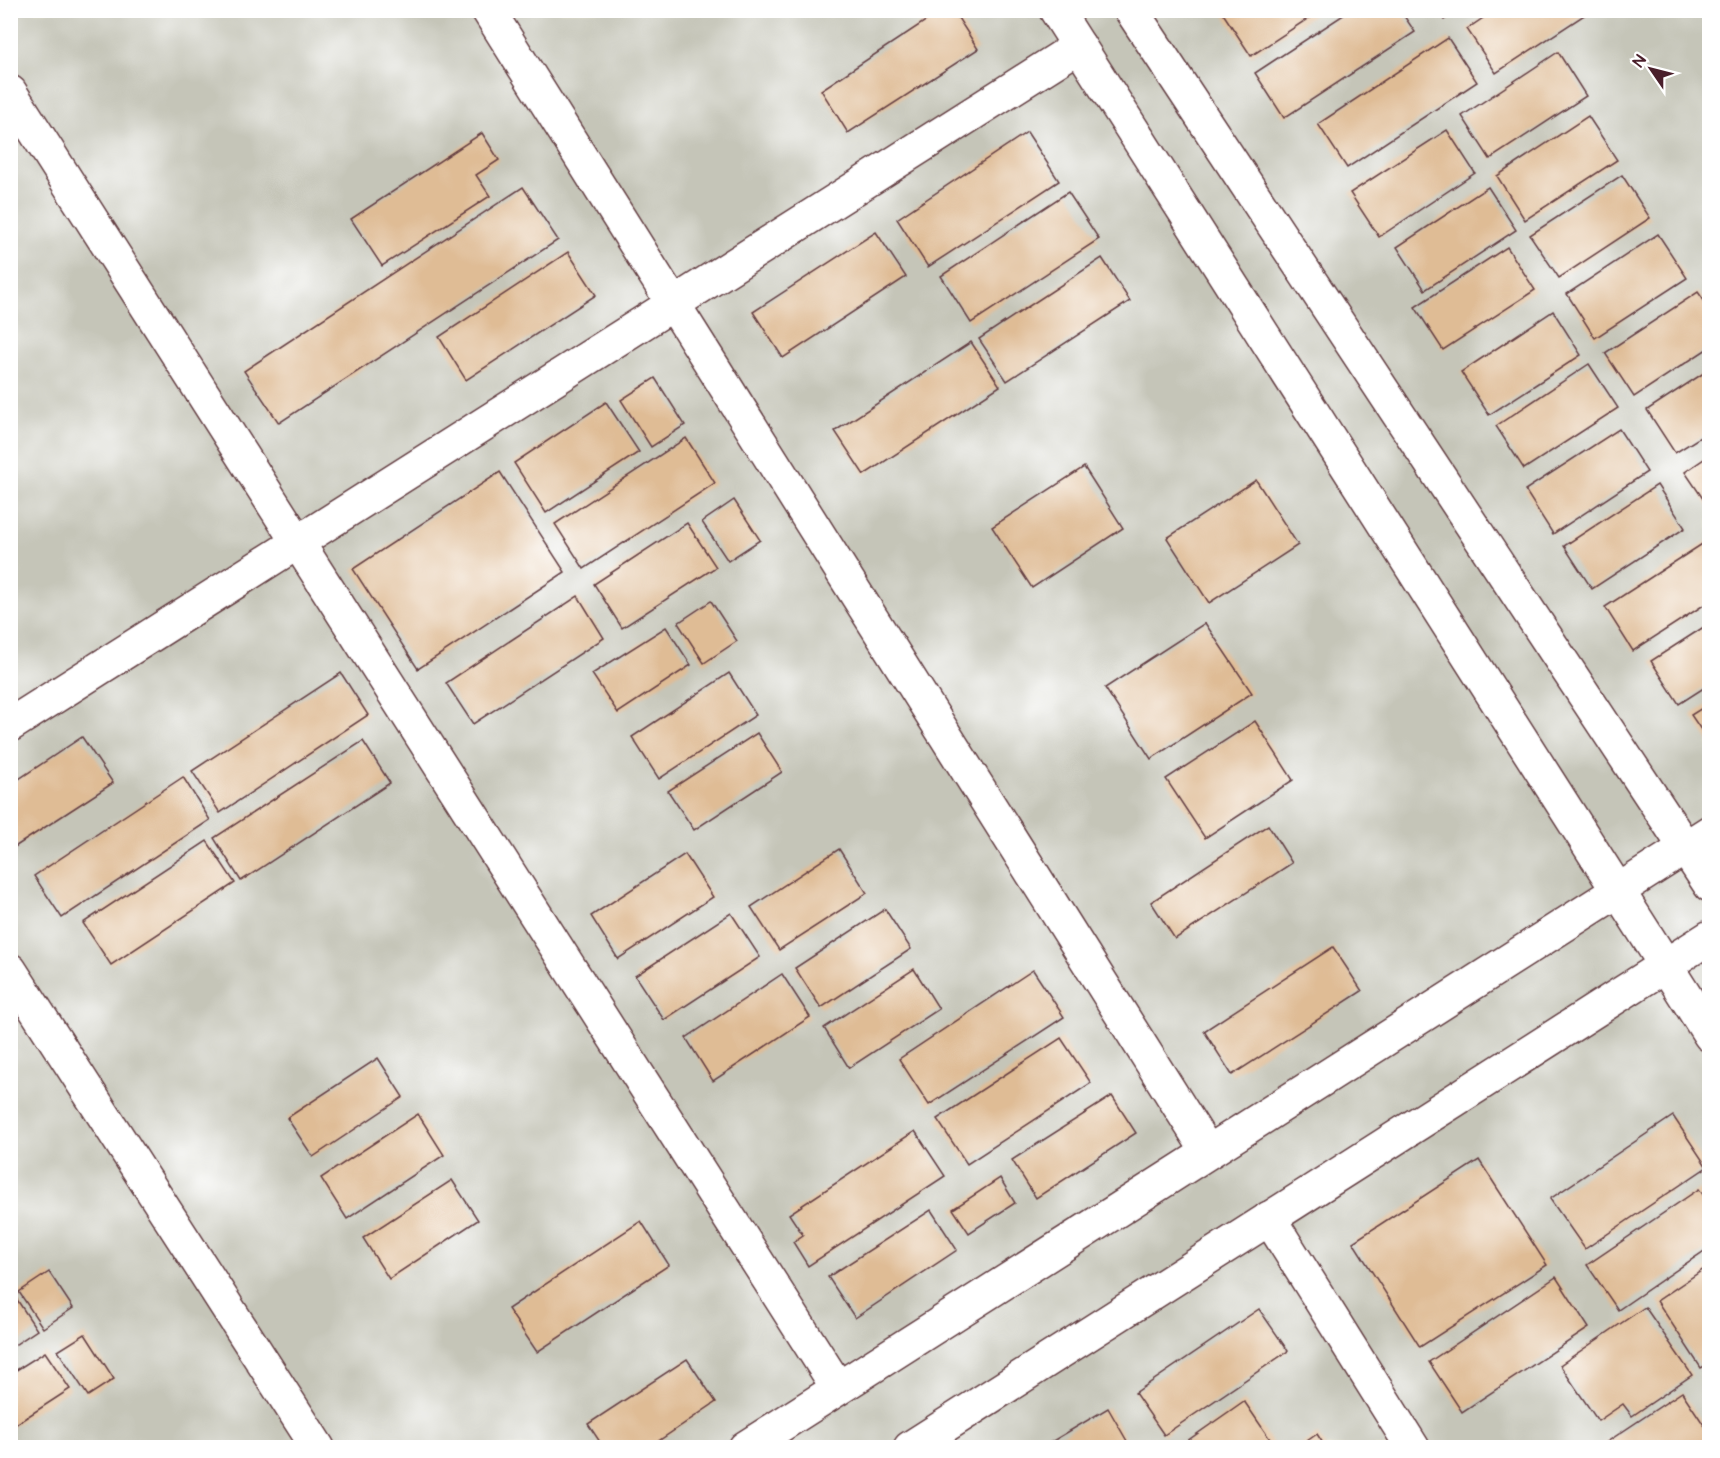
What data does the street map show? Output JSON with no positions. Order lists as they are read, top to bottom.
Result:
{
  "north": "top left"
}
